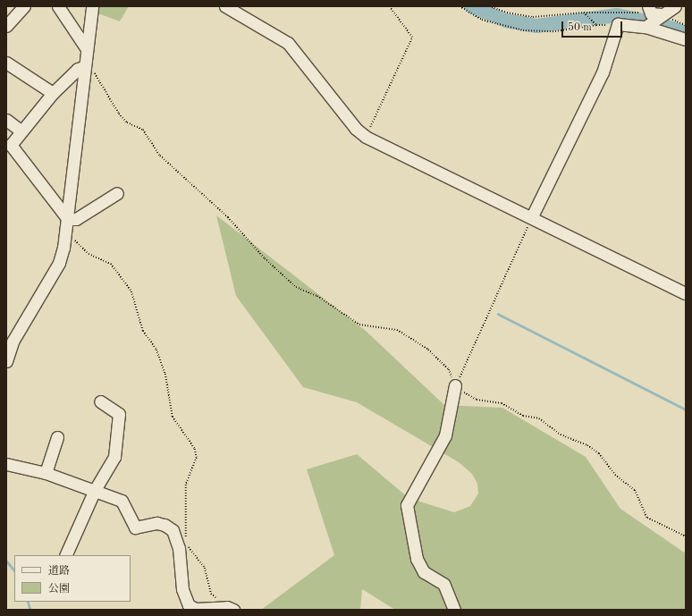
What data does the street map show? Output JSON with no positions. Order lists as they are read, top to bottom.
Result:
{
  "legend": ["道路", "公園"],
  "scale_bar": "50 m"
}
